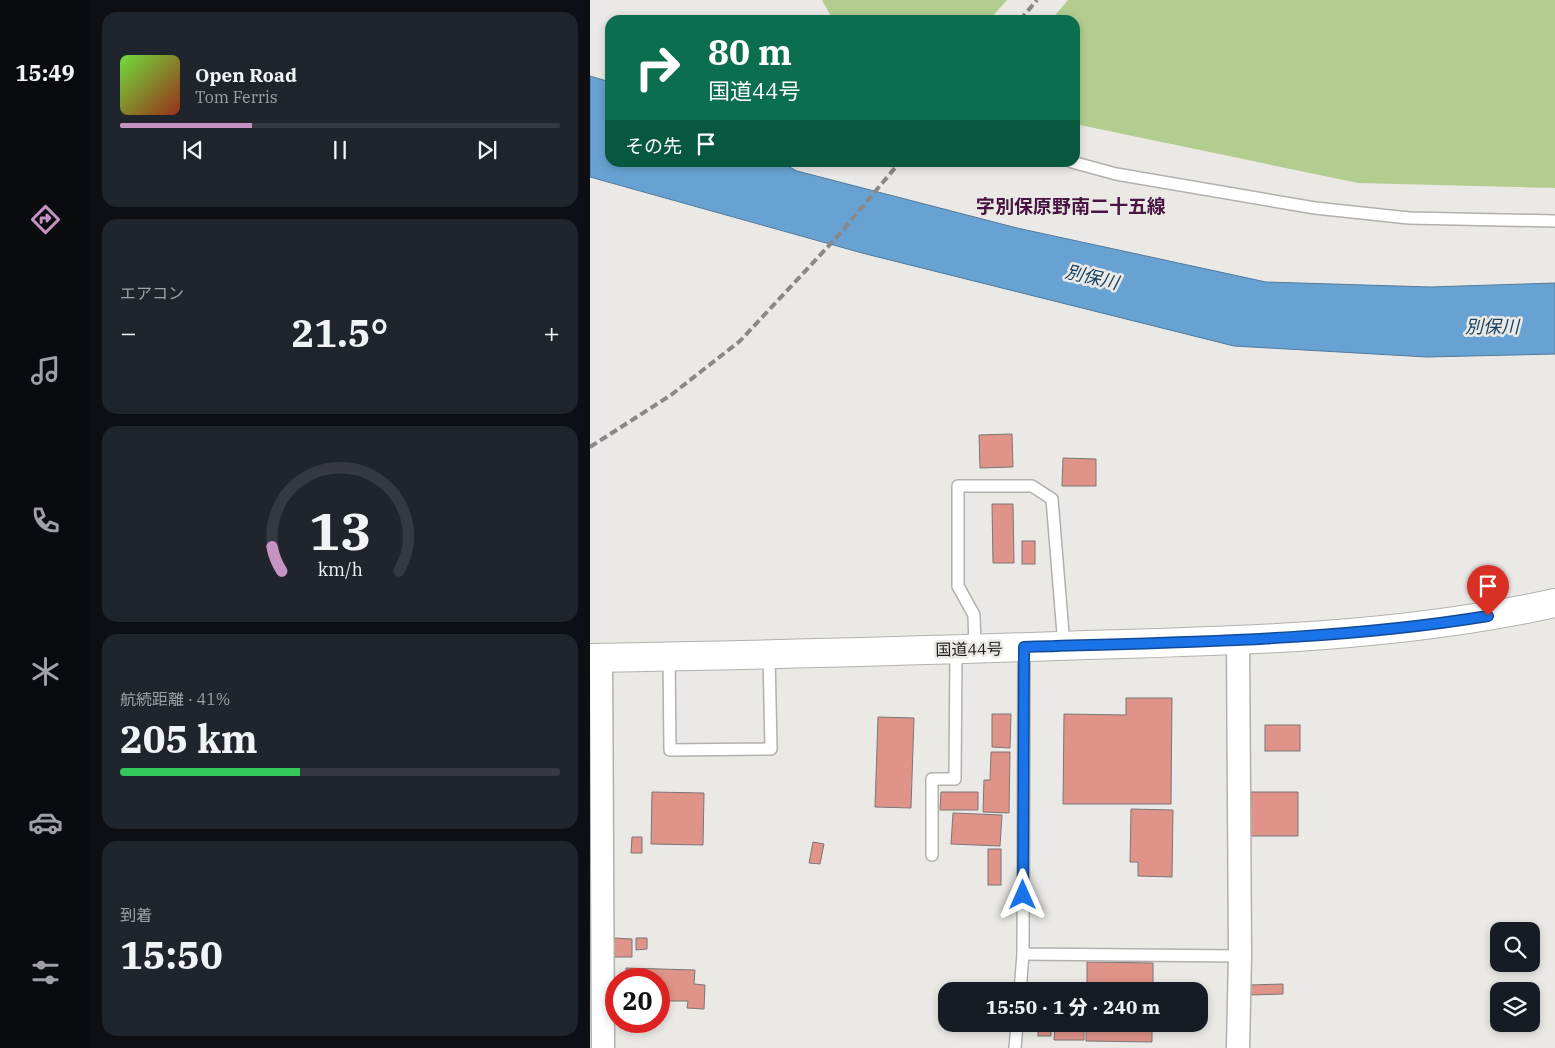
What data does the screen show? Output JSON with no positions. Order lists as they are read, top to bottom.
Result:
{
  "streets": {
    "highway": ["国道44号"]
  },
  "districts": ["字別保原野南二十五線"],
  "water": ["別保川"],
  "page": {
    "tabs": "15:49",
    "turn": ["80 m", "国道44号"],
    "song": ["Open Road", "Tom Ferris"],
    "then": "その先",
    "tile": [
      "エアコン",
      ["航続距離 · 41%", "205 km"],
      ["到着", "15:50"]
    ],
    "heat": ["−", "21.5°", "+"],
    "limit": "20",
    "trip": "15:50 · 1 分 · 240 m",
    "gauge": ["13", "km/h"]
  }
}
